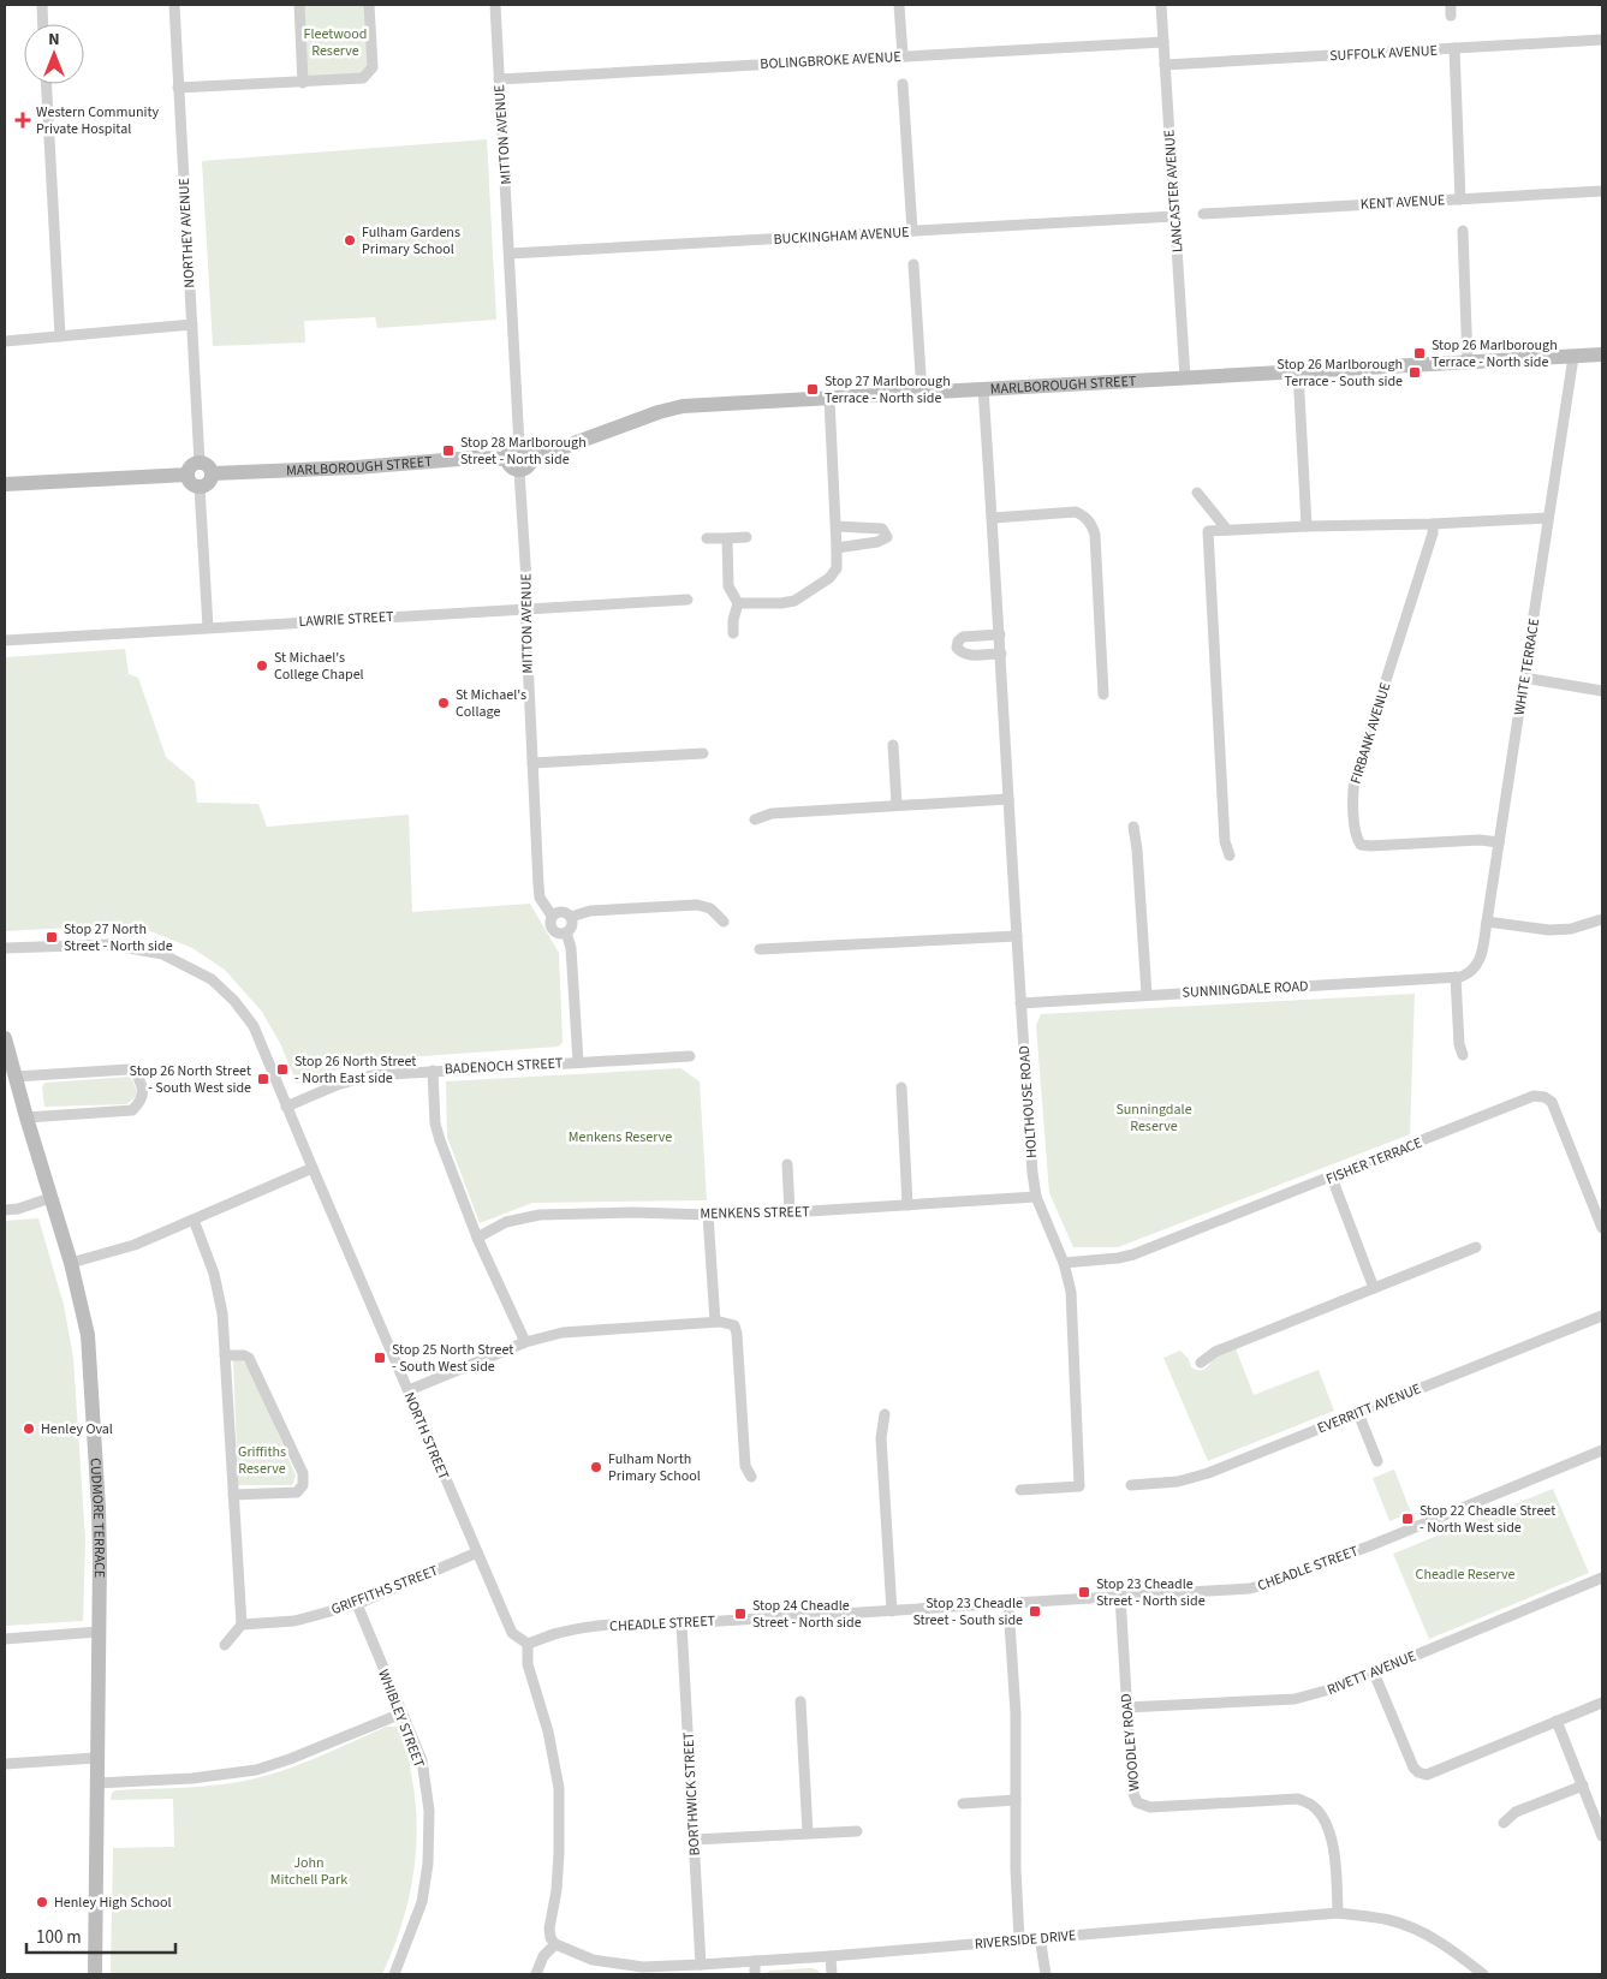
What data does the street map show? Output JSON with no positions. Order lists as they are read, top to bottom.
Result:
{
  "streets": {
    "street": [
      "SUFFOLK AVENUE",
      "BOLINGBROKE AVENUE",
      "MITTON AVENUE",
      "LANCASTER AVENUE",
      "KENT AVENUE",
      "NORTHEY AVENUE",
      "BUCKINGHAM AVENUE",
      "MARLBOROUGH STREET",
      "LAWRIE STREET",
      "WHITE TERRACE",
      "FIRBANK AVENUE",
      "SUNNINGDALE ROAD",
      "BADENOCH STREET",
      "HOLTHOUSE ROAD",
      "FISHER TERRACE",
      "MENKENS STREET",
      "EVERRITT AVENUE",
      "NORTH STREET",
      "CUDMORE TERRACE",
      "CHEADLE STREET",
      "GRIFFITHS STREET",
      "RIVETT AVENUE",
      "WHIBLEY STREET",
      "WOODLEY ROAD",
      "BORTHWICK STREET",
      "RIVERSIDE DRIVE"
    ]
  },
  "crossings": [
    ["SUFFOLK AVENUE", "LANCASTER AVENUE"],
    ["BOLINGBROKE AVENUE", "MITTON AVENUE"],
    ["BOLINGBROKE AVENUE", "LANCASTER AVENUE"],
    ["MITTON AVENUE", "BUCKINGHAM AVENUE"],
    ["MITTON AVENUE", "MARLBOROUGH STREET"],
    ["MITTON AVENUE", "LAWRIE STREET"],
    ["LANCASTER AVENUE", "BUCKINGHAM AVENUE"],
    ["LANCASTER AVENUE", "MARLBOROUGH STREET"],
    ["NORTHEY AVENUE", "MARLBOROUGH STREET"],
    ["MARLBOROUGH STREET", "WHITE TERRACE"],
    ["MARLBOROUGH STREET", "HOLTHOUSE ROAD"],
    ["WHITE TERRACE", "FIRBANK AVENUE"],
    ["WHITE TERRACE", "SUNNINGDALE ROAD"],
    ["SUNNINGDALE ROAD", "HOLTHOUSE ROAD"],
    ["BADENOCH STREET", "NORTH STREET"],
    ["HOLTHOUSE ROAD", "FISHER TERRACE"],
    ["HOLTHOUSE ROAD", "MENKENS STREET"],
    ["NORTH STREET", "CHEADLE STREET"],
    ["NORTH STREET", "GRIFFITHS STREET"],
    ["CHEADLE STREET", "WOODLEY ROAD"],
    ["CHEADLE STREET", "BORTHWICK STREET"],
    ["GRIFFITHS STREET", "WHIBLEY STREET"],
    ["RIVETT AVENUE", "WOODLEY ROAD"],
    ["WOODLEY ROAD", "RIVERSIDE DRIVE"],
    ["BORTHWICK STREET", "RIVERSIDE DRIVE"]
  ],
  "parks": [
    "Fleetwood Reserve",
    "Sunningdale Reserve",
    "Menkens Reserve",
    "Griffiths Reserve",
    "Cheadle Reserve",
    "John Mitchell Park"
  ],
  "places": {
    "health": ["Western Community Private Hospital"],
    "other": [
      "Fulham Gardens Primary School",
      "St Michael's College Chapel",
      "St Michael's Collage",
      "Henley Oval",
      "Fulham North Primary School",
      "Henley High School"
    ],
    "transit": [
      "Stop 26 Marlborough Terrace - North side",
      "Stop 26 Marlborough Terrace - South side",
      "Stop 27 Marlborough Terrace - North side",
      "Stop 28 Marlborough Street - North side",
      "Stop 27 North Street - North side",
      "Stop 26 North Street - North East side",
      "Stop 26 North Street - South West side",
      "Stop 25 North Street - South West side",
      "Stop 22 Cheadle Street - North West side",
      "Stop 23 Cheadle Street - North side",
      "Stop 23 Cheadle Street - South side",
      "Stop 24 Cheadle Street - North side"
    ]
  },
  "scale_bar": "100 m",
  "north": "top"
}
